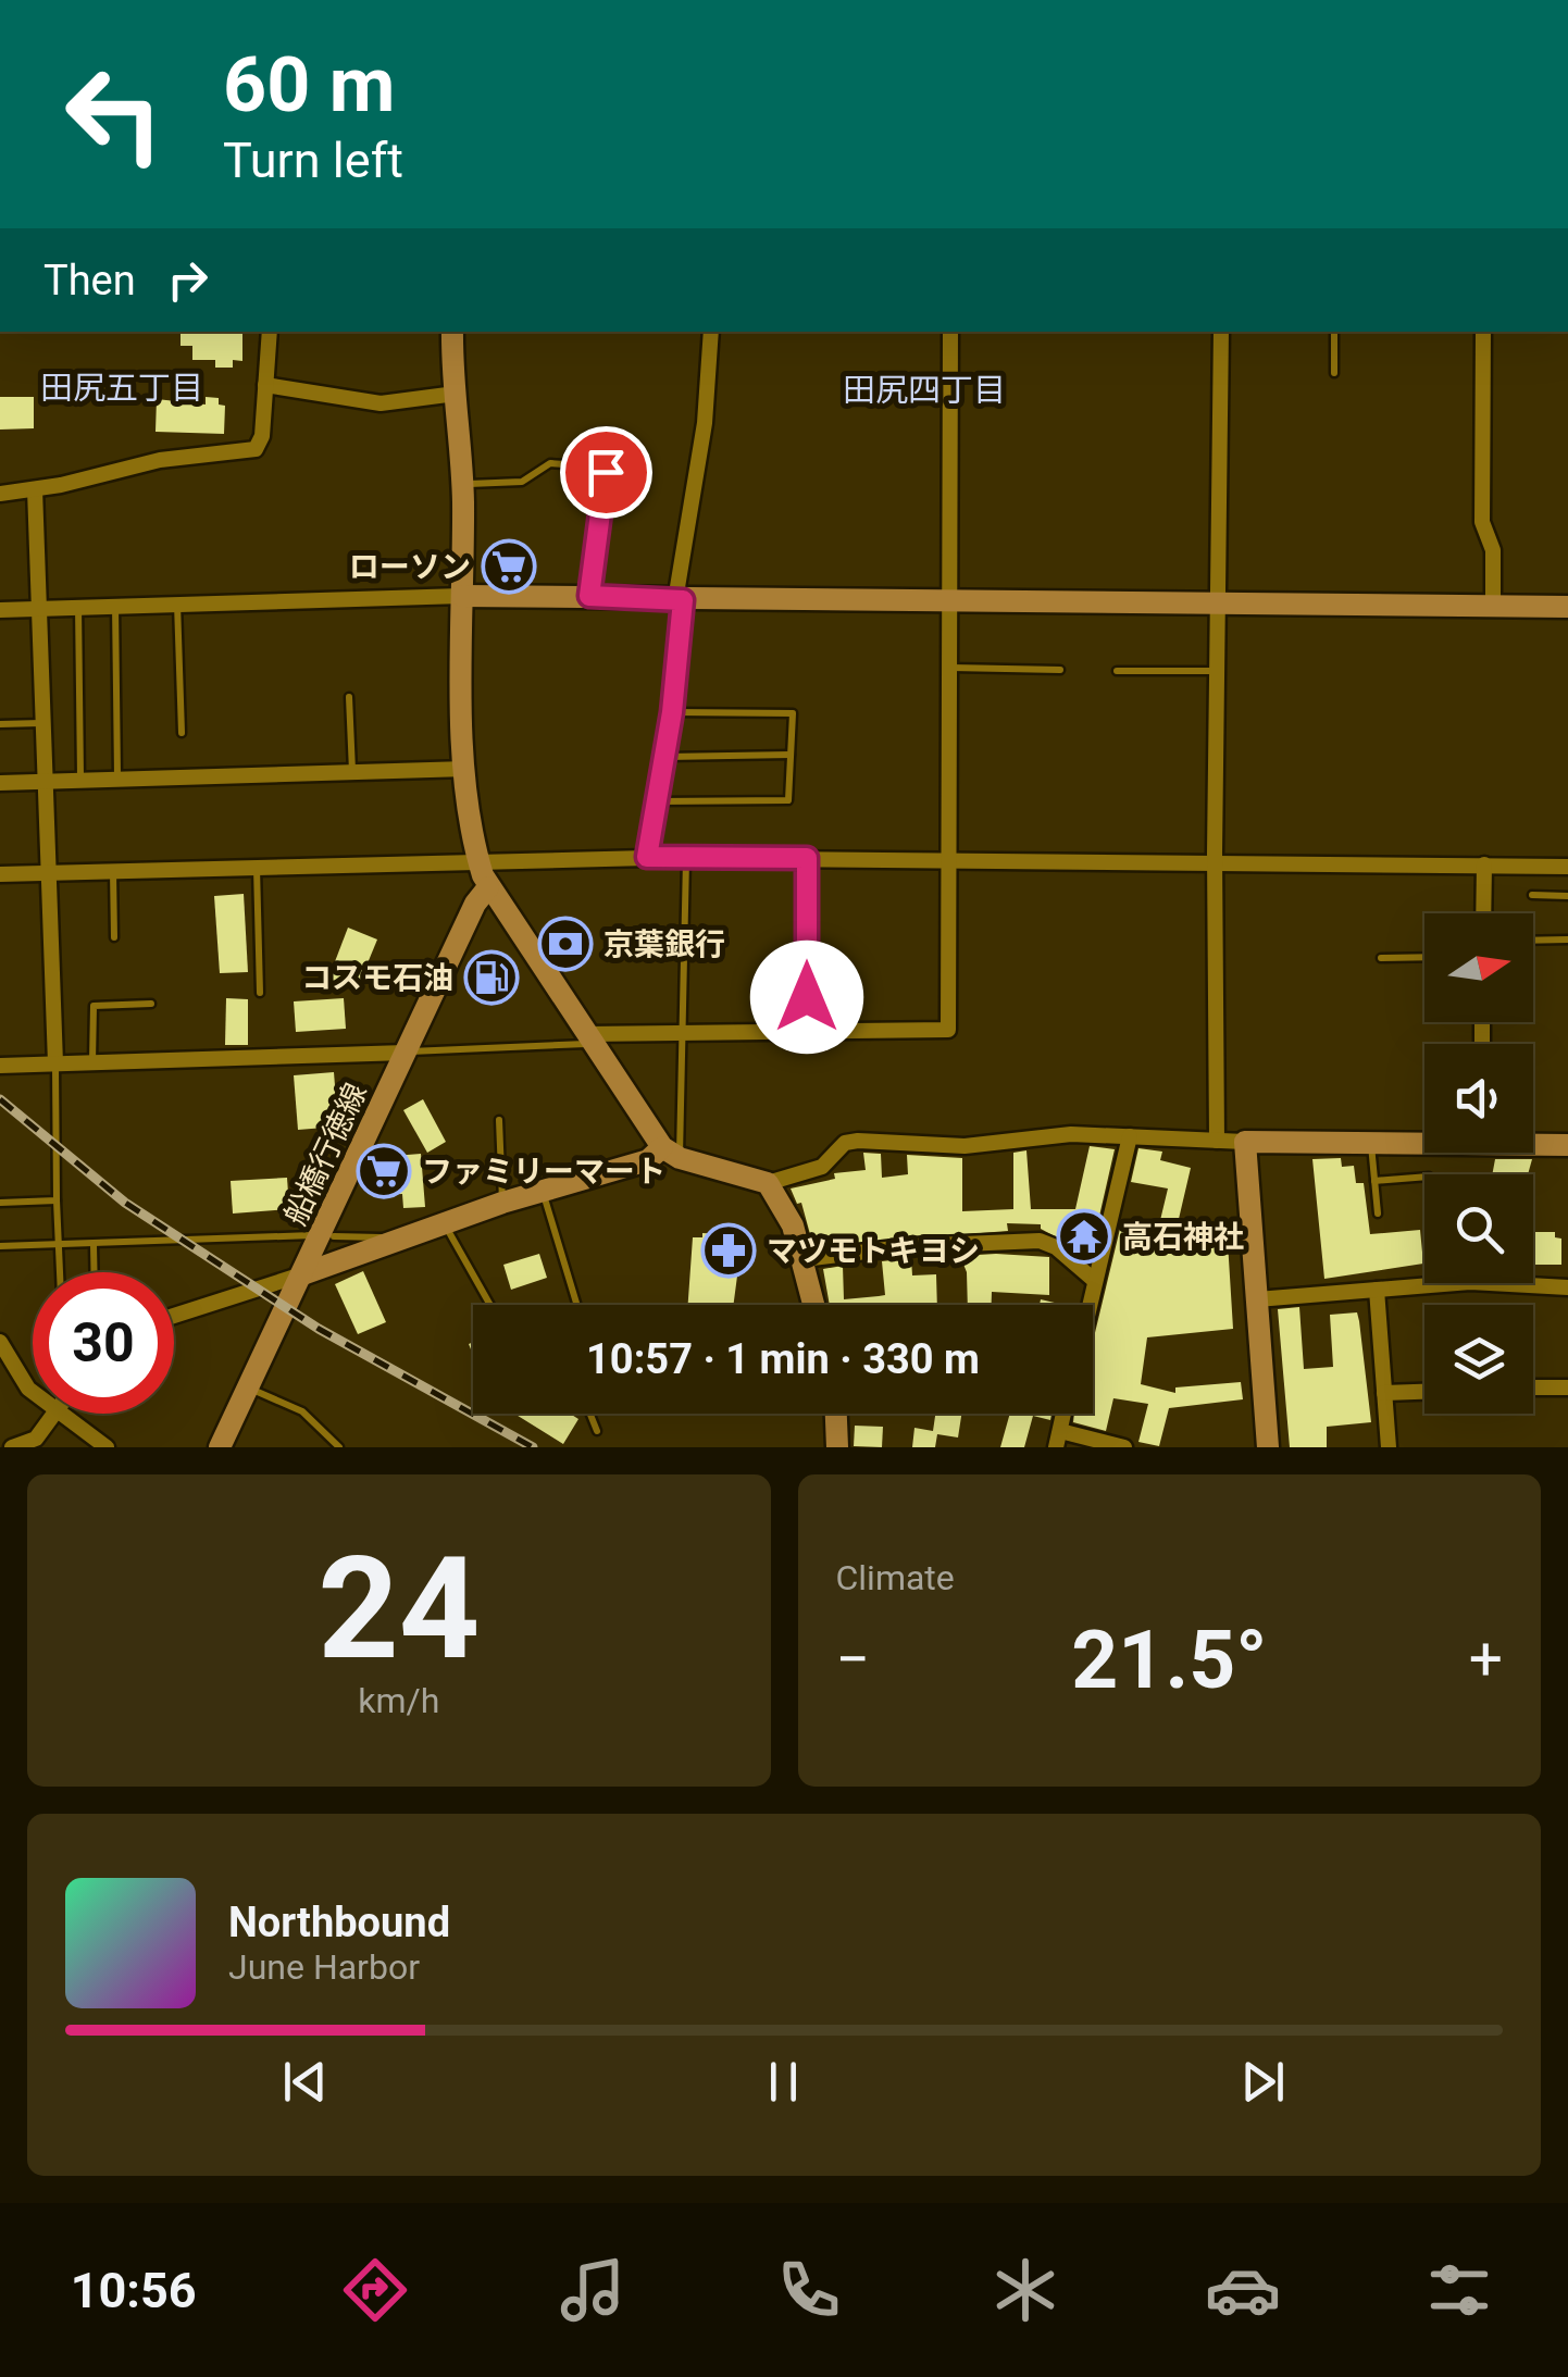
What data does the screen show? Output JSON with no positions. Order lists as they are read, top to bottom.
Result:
{
  "streets": {
    "street": ["船橋行徳線"]
  },
  "districts": ["田尻五丁目", "田尻四丁目"],
  "places": {
    "supermarket": ["ローソン", "ファミリーマート"],
    "bank": ["京葉銀行"],
    "fuel station": ["コスモ石油"],
    "temple": ["高石神社"],
    "pharmacy": ["マツモトキヨシ"]
  },
  "north": "right",
  "page": {
    "turn": ["60 m", "Turn left"],
    "then": "Then",
    "limit": "30",
    "trip": "10:57 · 1 min · 330 m",
    "tile": [
      ["24", "km/h"],
      "Climate"
    ],
    "heat": ["−", "21.5°", "+"],
    "song": ["Northbound", "June Harbor"],
    "tabs": "10:56"
  }
}
